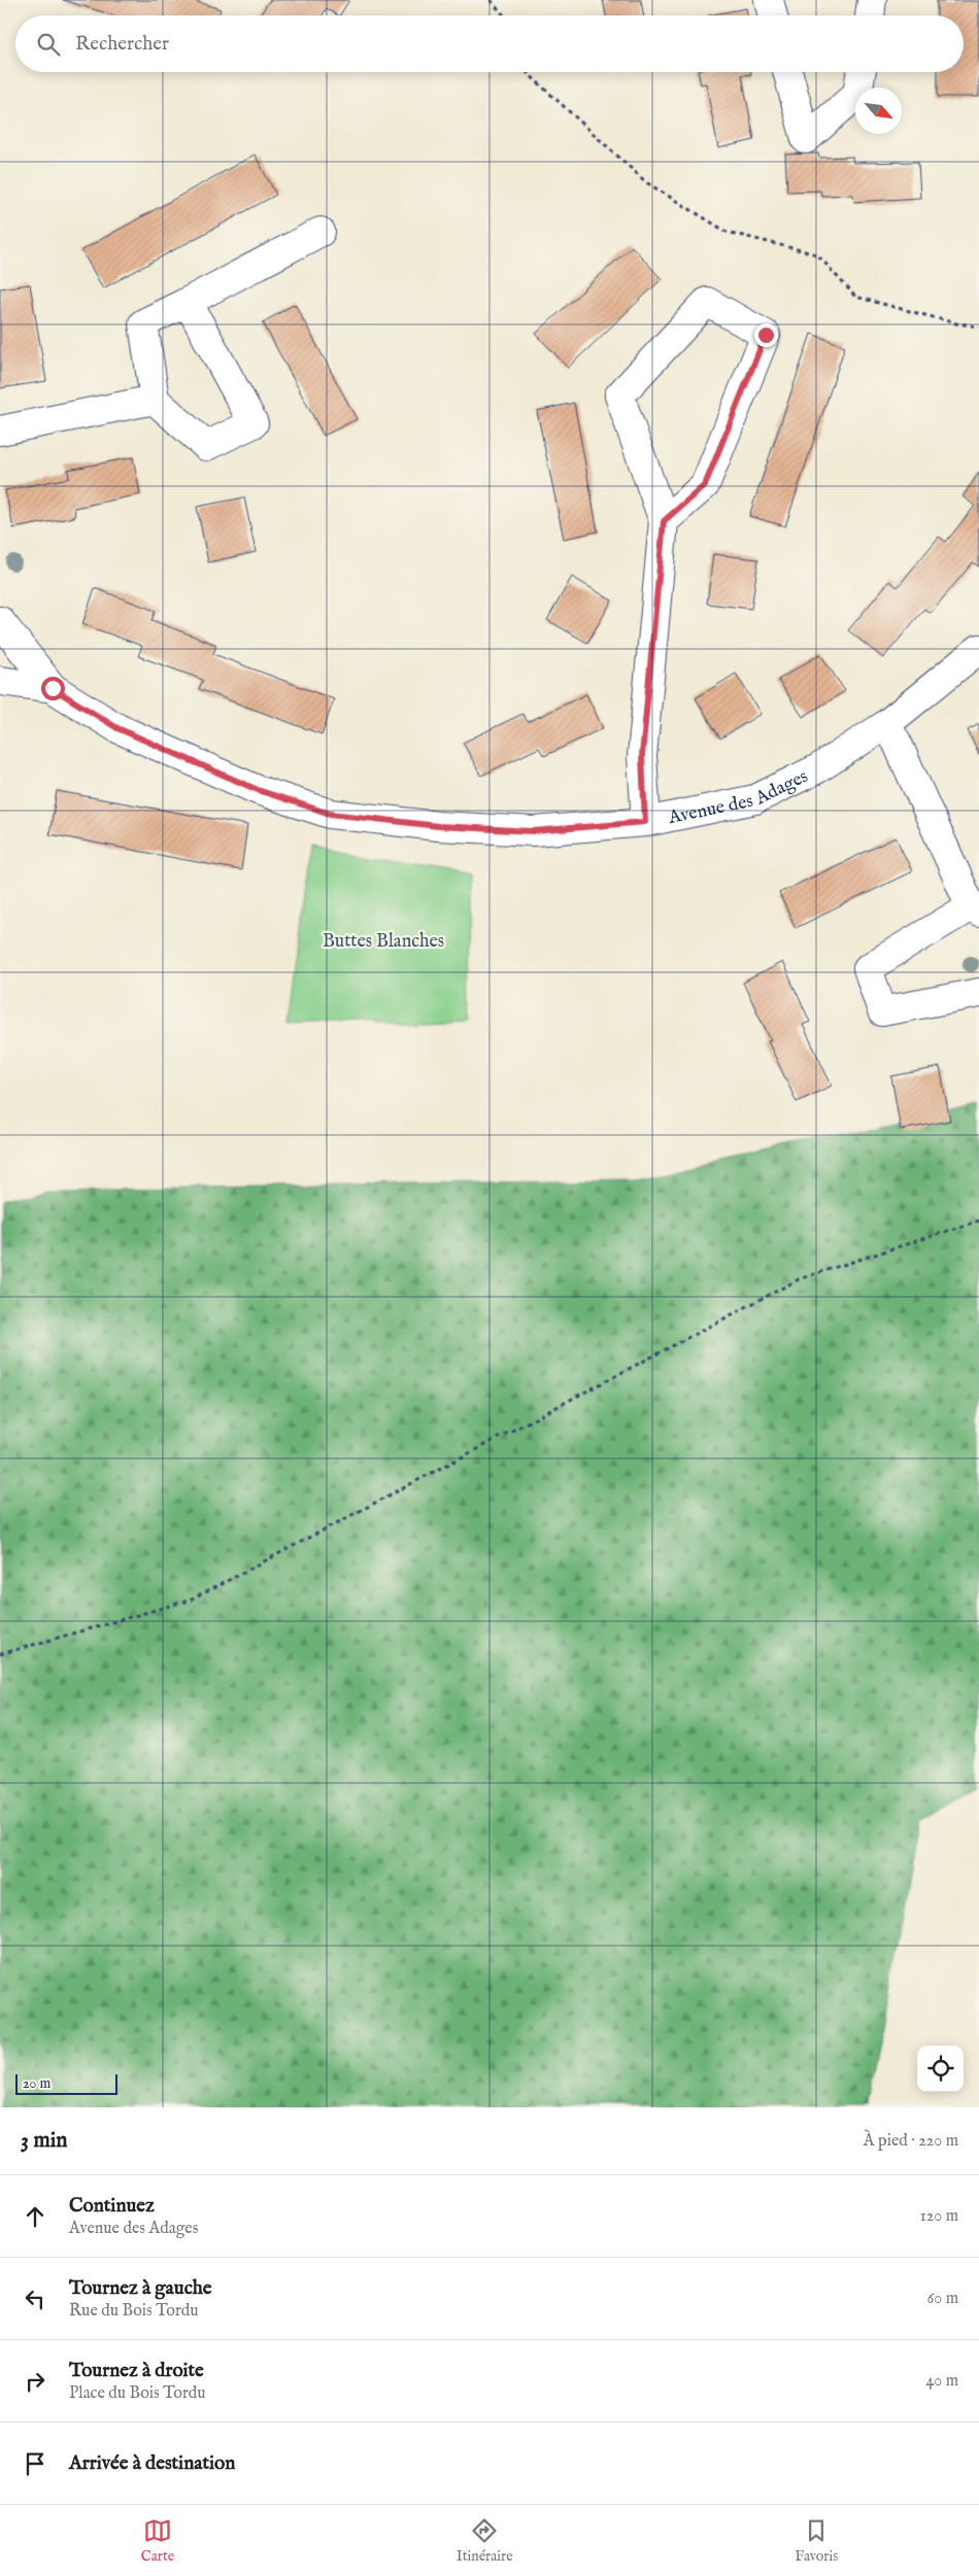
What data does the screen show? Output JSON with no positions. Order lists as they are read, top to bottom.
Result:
{
  "streets": {
    "street": ["Avenue des Adages"]
  },
  "parks": ["Buttes Blanches"],
  "scale_bar": "20 m",
  "north": "bottom right",
  "page": {
    "search": "Rechercher",
    "scale": "20 m",
    "heading": ["3 min", "À pied · 220 m"],
    "list": [
      ["Continuez", "Avenue des Adages", "120 m"],
      ["Tournez à gauche", "Rue du Bois Tordu", "60 m"],
      ["Tournez à droite", "Place du Bois Tordu", "40 m"],
      "Arrivée à destination"
    ],
    "nav": ["Carte", "Itinéraire", "Favoris"]
  }
}
